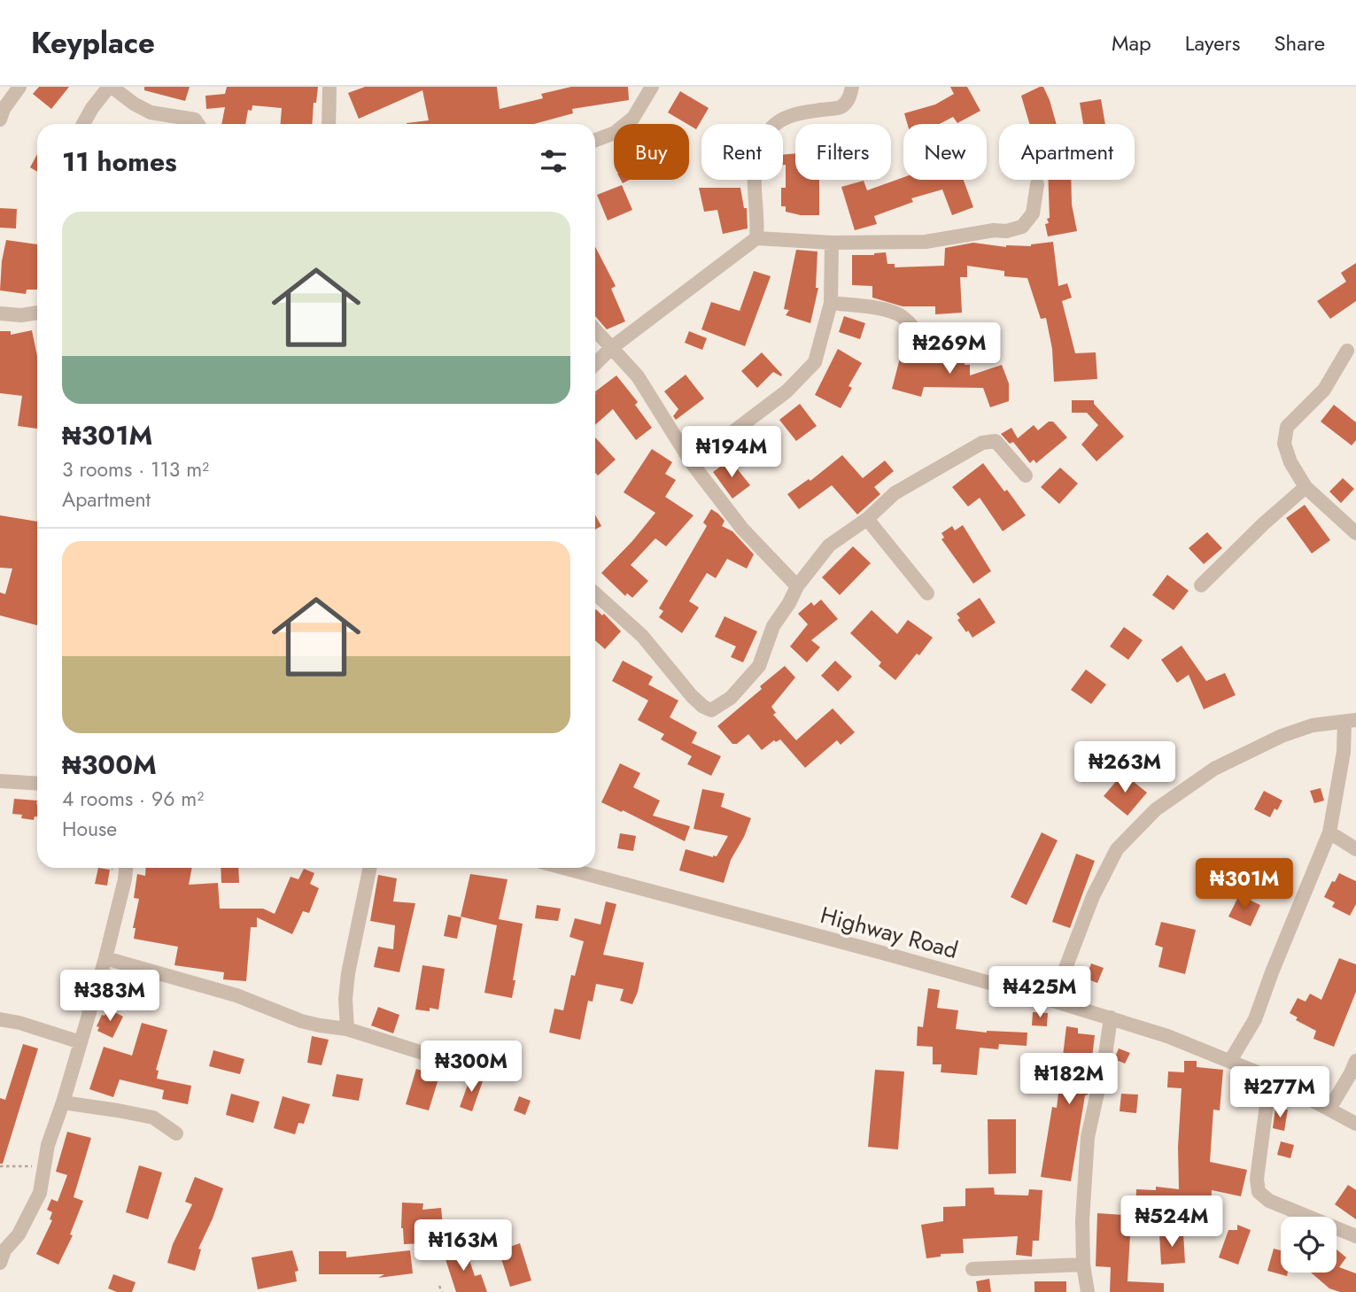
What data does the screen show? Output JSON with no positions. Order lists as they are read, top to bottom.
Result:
{
  "streets": {
    "street": ["Highway Road"]
  },
  "page": {
    "header": "Keyplace",
    "nav": ["Map", "Layers", "Share"],
    "chip": [
      "Buy",
      "Rent",
      "Filters",
      "New",
      "Apartment"
    ],
    "heading": "11 homes",
    "list": [
      {
        "name": "₦301M",
        "note": "3 rooms · 113 m² · Apartment"
      },
      {
        "name": "₦300M",
        "note": "4 rooms · 96 m² · House"
      }
    ],
    "price": [
      "₦269M",
      "₦194M",
      "₦263M",
      "₦301M",
      "₦425M",
      "₦383M",
      "₦300M",
      "₦182M",
      "₦277M",
      "₦524M",
      "₦163M"
    ]
  }
}
